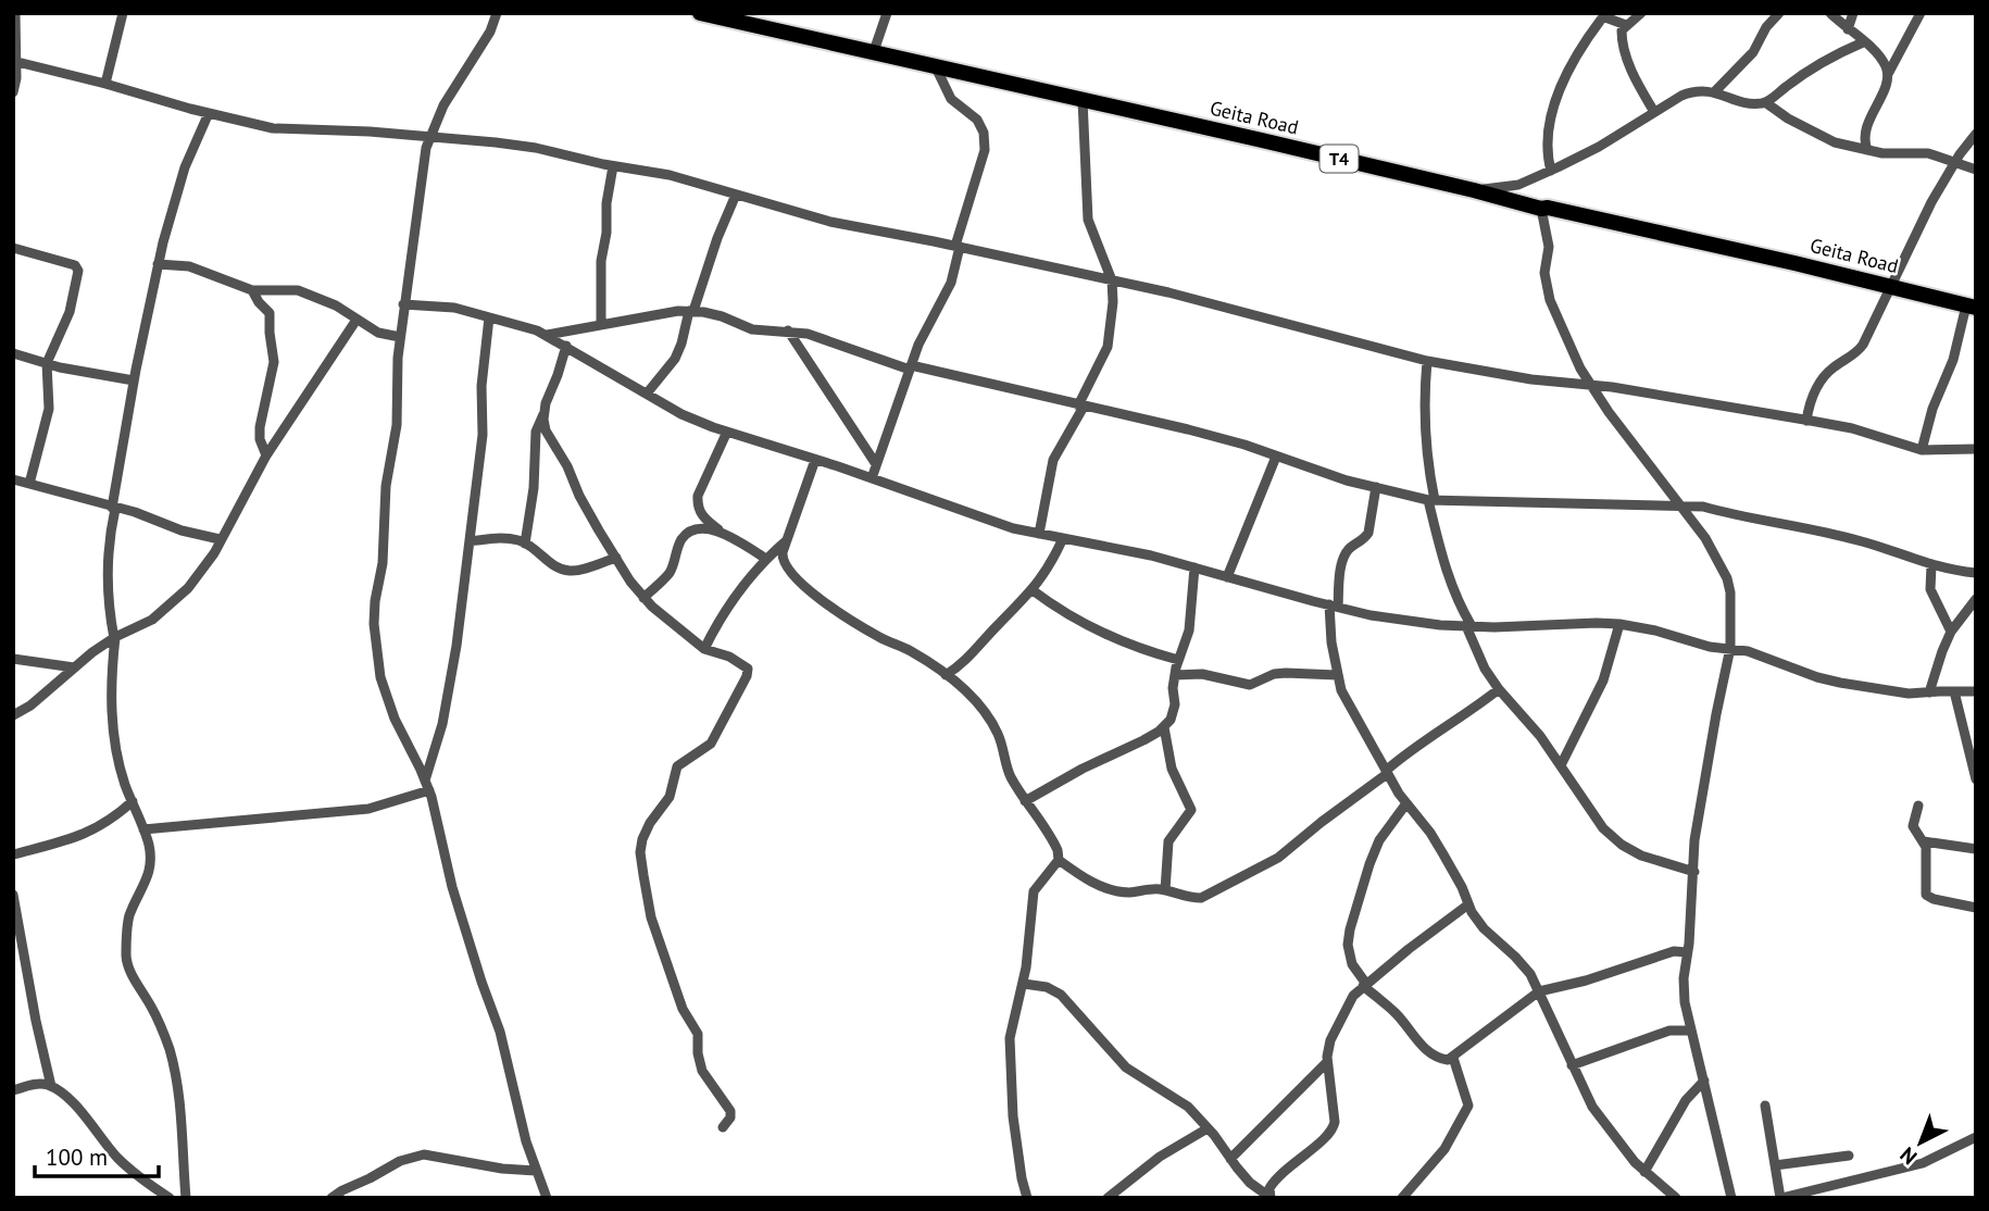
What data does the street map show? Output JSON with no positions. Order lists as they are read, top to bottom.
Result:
{
  "streets": {
    "highway": ["Geita Road", "T4"]
  },
  "scale_bar": "100 m",
  "north": "bottom left"
}
